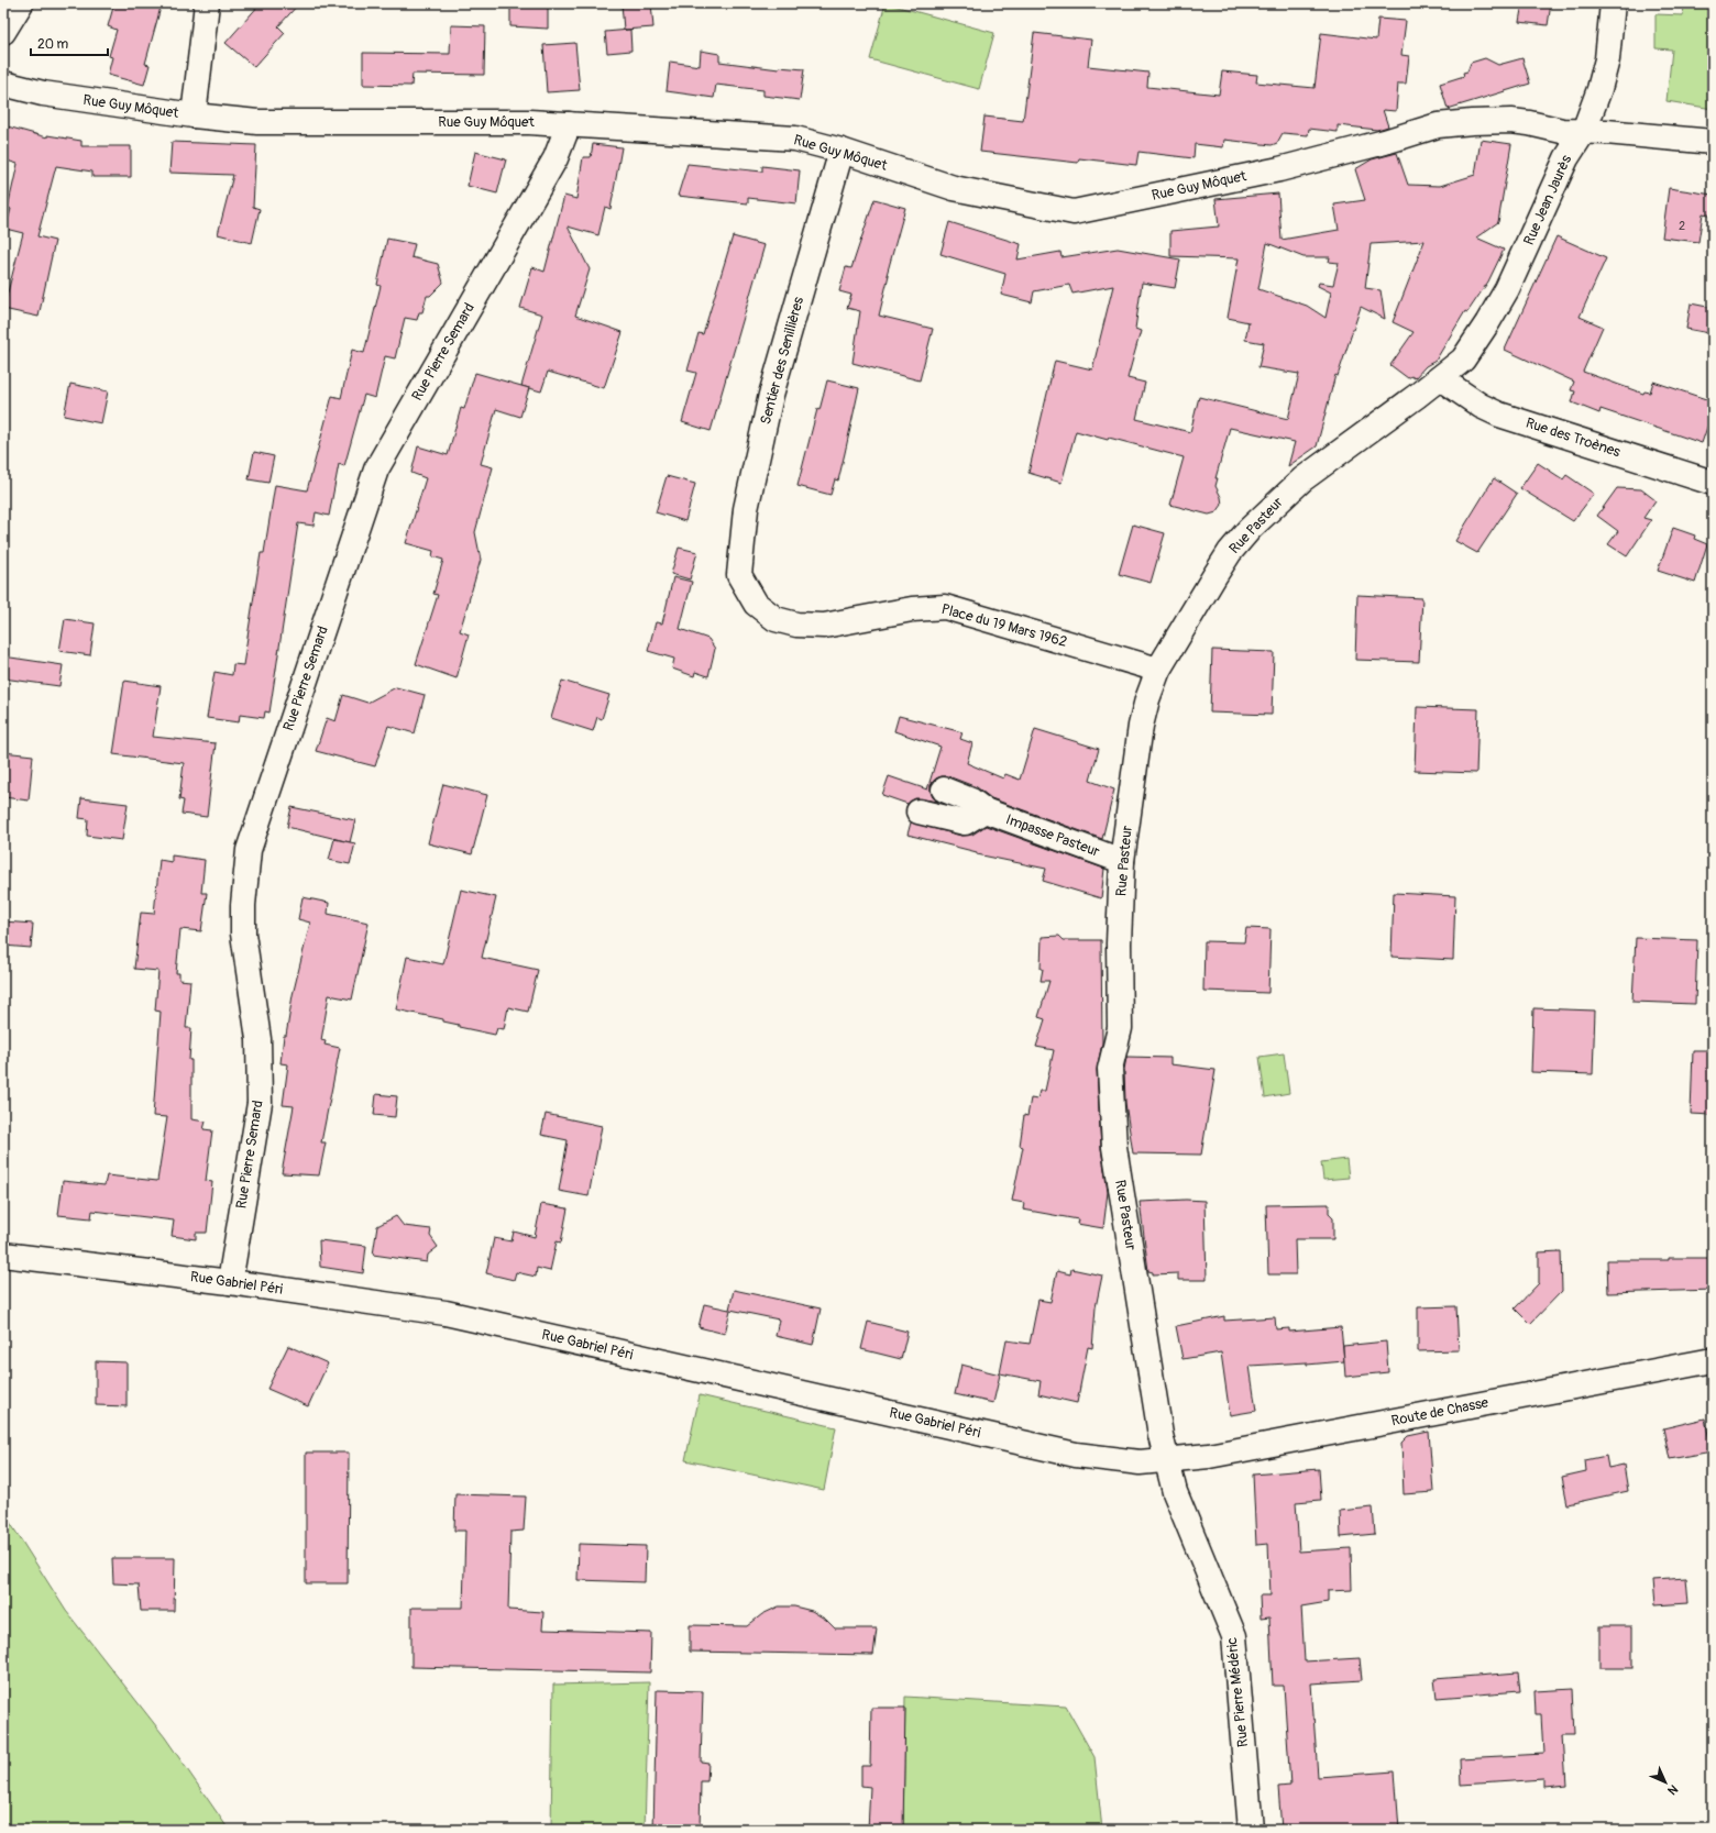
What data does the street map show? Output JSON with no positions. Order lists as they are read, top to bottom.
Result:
{
  "streets": {
    "street": [
      "Rue Guy Môquet",
      "Rue Jean Jaurès",
      "Rue Pierre Semard",
      "Sentier des Senillières",
      "Rue des Troènes",
      "Rue Pasteur",
      "Place du 19 Mars 1962",
      "Impasse Pasteur",
      "Rue Gabriel Péri",
      "Route de Chasse",
      "Rue Pierre Médéric"
    ]
  },
  "crossings": [
    ["Rue Guy Môquet", "Rue Jean Jaurès"],
    ["Rue Guy Môquet", "Rue Pierre Semard"],
    ["Rue Guy Môquet", "Sentier des Senillières"],
    ["Rue Jean Jaurès", "Rue des Troènes"],
    ["Rue Jean Jaurès", "Rue Pasteur"],
    ["Rue Pierre Semard", "Rue Gabriel Péri"],
    ["Sentier des Senillières", "Place du 19 Mars 1962"],
    ["Rue des Troènes", "Rue Pasteur"],
    ["Rue Pasteur", "Place du 19 Mars 1962"],
    ["Rue Pasteur", "Impasse Pasteur"],
    ["Rue Pasteur", "Rue Gabriel Péri"],
    ["Rue Pasteur", "Route de Chasse"],
    ["Rue Pasteur", "Rue Pierre Médéric"],
    ["Rue Gabriel Péri", "Route de Chasse"],
    ["Rue Gabriel Péri", "Rue Pierre Médéric"],
    ["Route de Chasse", "Rue Pierre Médéric"]
  ],
  "house_numbers": ["2"],
  "scale_bar": "20 m",
  "north": "bottom right"
}
